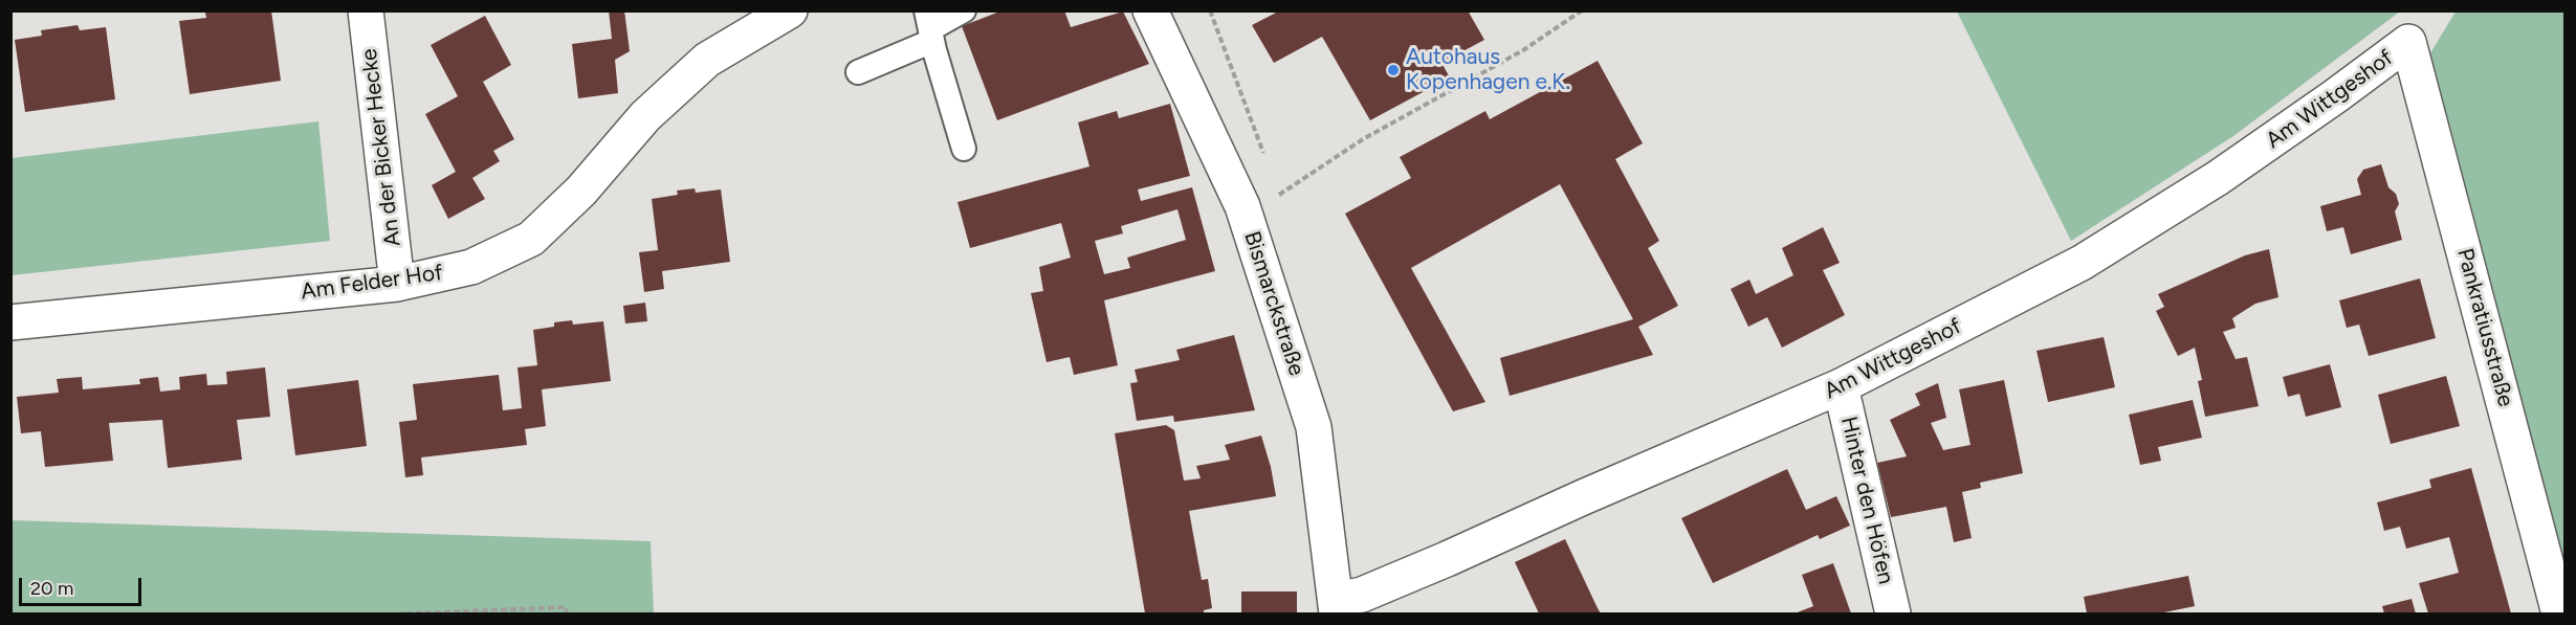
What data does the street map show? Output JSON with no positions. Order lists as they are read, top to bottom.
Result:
{
  "streets": {
    "street": [
      "Am Wittgeshof",
      "An der Bicker Hecke",
      "Am Felder Hof",
      "Bismarckstraße",
      "Pankratiusstraße",
      "Hinter den Höfen"
    ]
  },
  "crossings": [
    ["Am Wittgeshof", "Bismarckstraße"],
    ["Am Wittgeshof", "Pankratiusstraße"],
    ["Am Wittgeshof", "Hinter den Höfen"],
    ["An der Bicker Hecke", "Am Felder Hof"]
  ],
  "places": ["Autohaus Kopenhagen e.K."],
  "scale_bar": "20 m"
}
